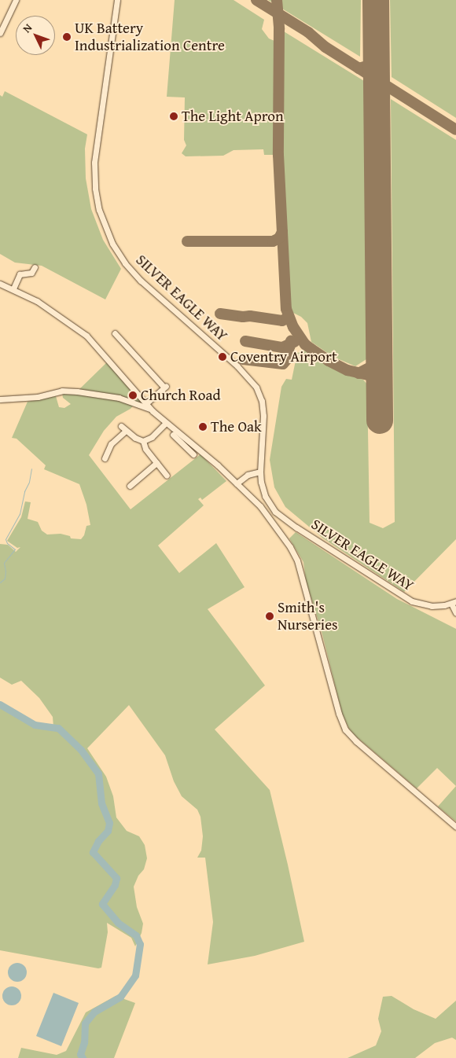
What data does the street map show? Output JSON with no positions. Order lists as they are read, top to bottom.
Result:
{
  "streets": {
    "street": ["SILVER EAGLE WAY"]
  },
  "places": [
    "UK Battery Industrialization Centre",
    "The Light Apron",
    "Coventry Airport",
    "Church Road",
    "The Oak",
    "Smith's Nurseries"
  ],
  "north": "top left"
}
